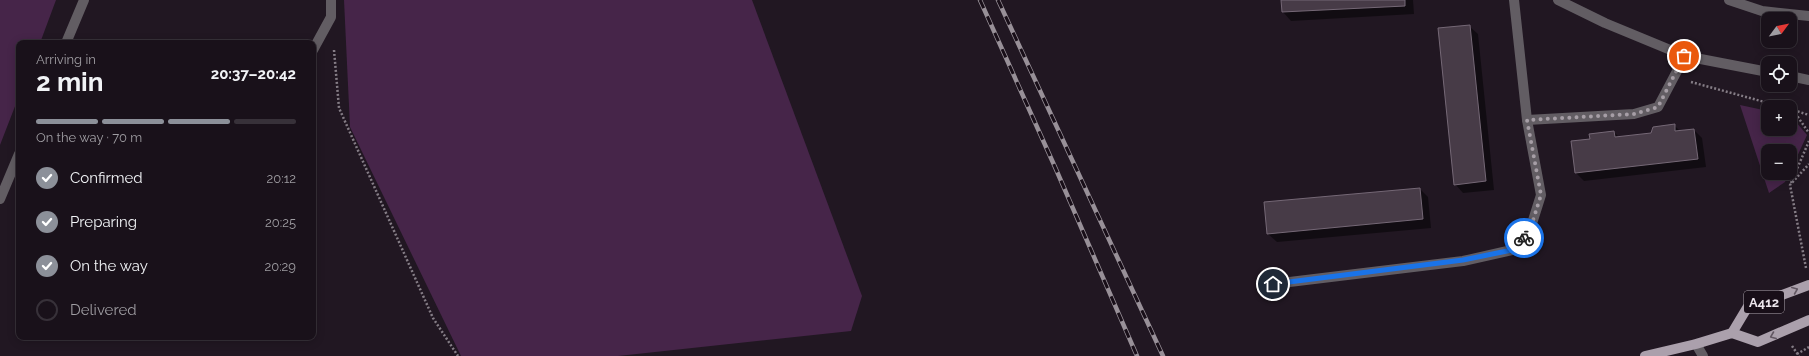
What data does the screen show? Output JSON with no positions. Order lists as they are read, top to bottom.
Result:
{
  "streets": {
    "main road": ["A412"]
  },
  "north": "top right",
  "page": {
    "map_buttons": ["+", "−"],
    "heading": ["2 min", "Arriving in", "20:37–20:42"],
    "bar": "On the way · 70 m",
    "list": [
      ["Confirmed", "20:12"],
      ["Preparing", "20:25"],
      ["On the way", "20:29"],
      "Delivered"
    ]
  }
}
